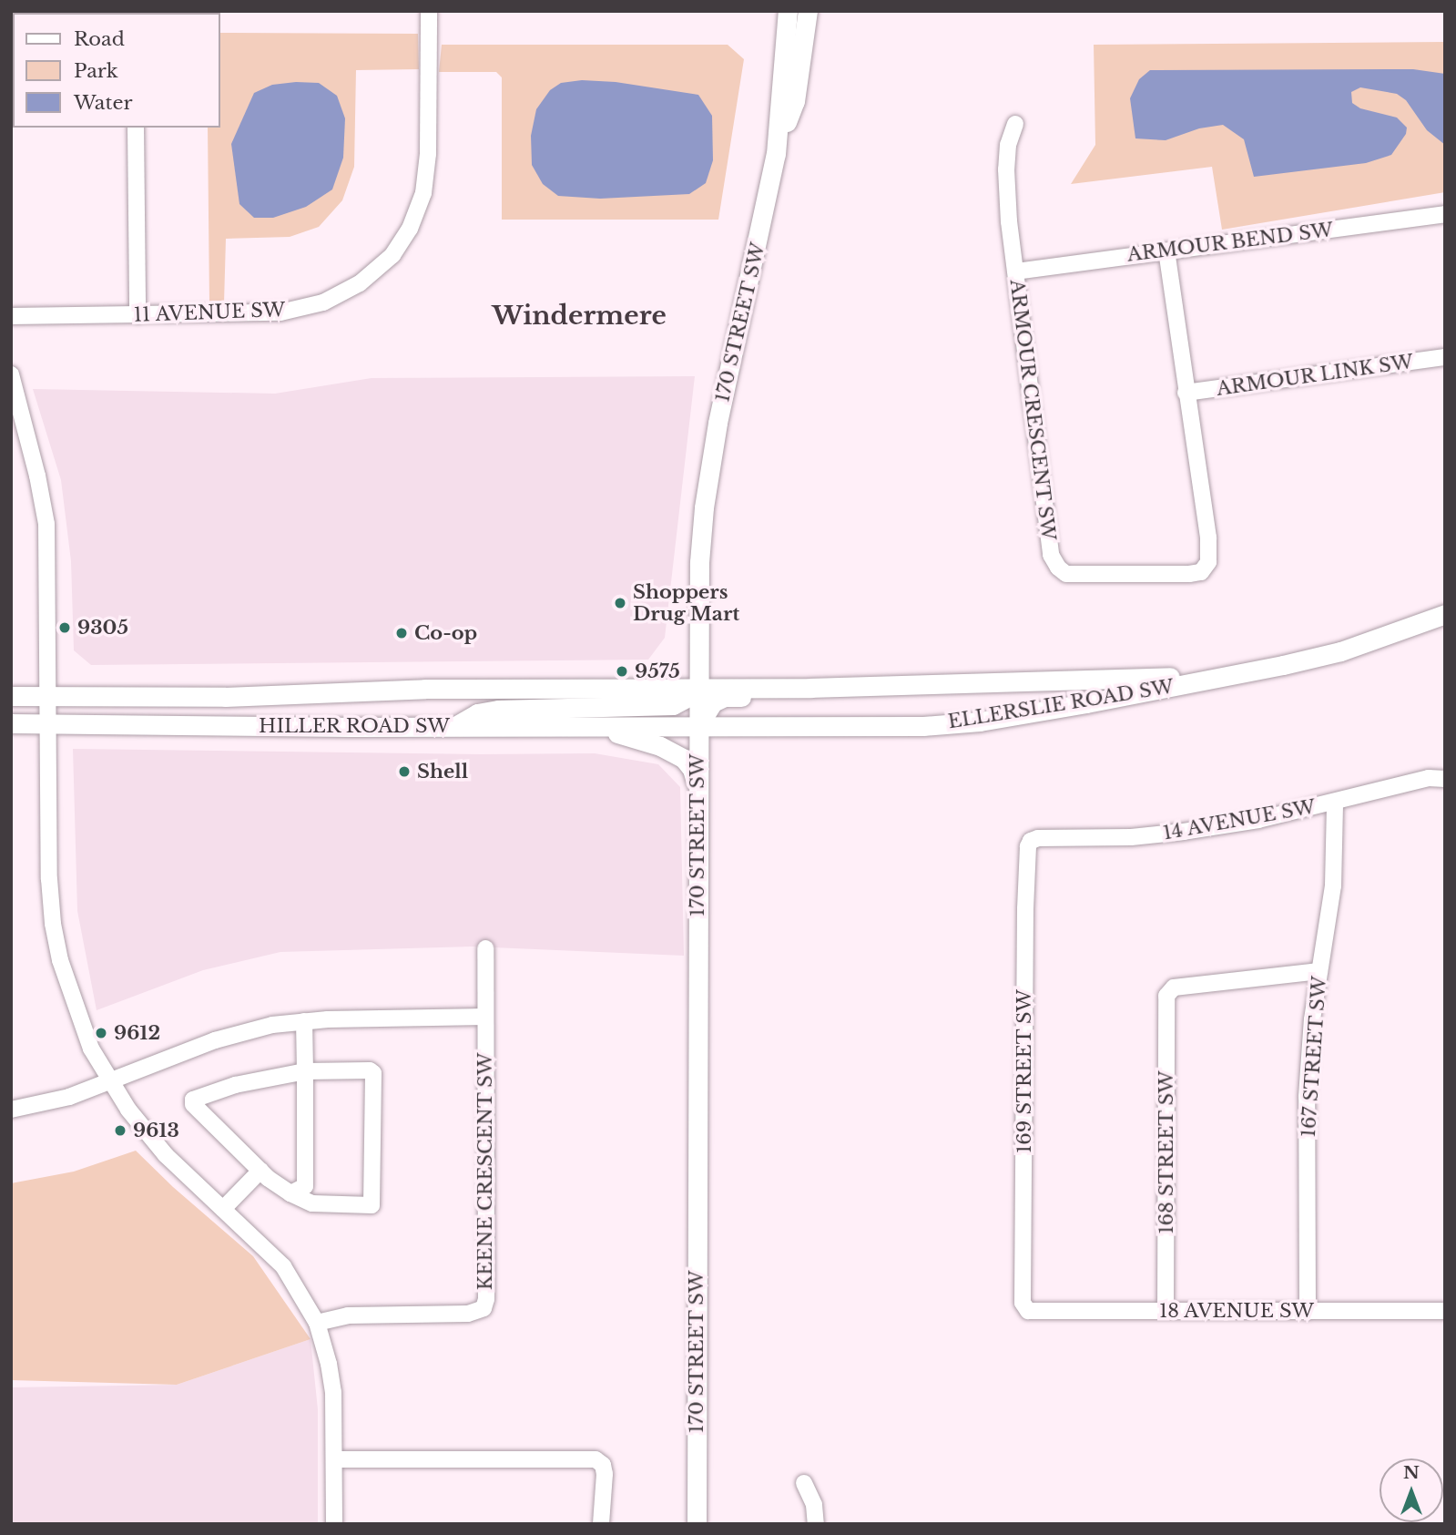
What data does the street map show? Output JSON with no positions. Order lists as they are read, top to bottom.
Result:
{
  "streets": {
    "main road": ["170 STREET SW", "ELLERSLIE ROAD SW", "HILLER ROAD SW"],
    "street": [
      "ARMOUR BEND SW",
      "11 AVENUE SW",
      "ARMOUR LINK SW",
      "ARMOUR CRESCENT SW",
      "14 AVENUE SW",
      "167 STREET SW",
      "169 STREET SW",
      "168 STREET SW",
      "KEENE CRESCENT SW",
      "18 AVENUE SW"
    ]
  },
  "crossings": [
    ["ARMOUR BEND SW", "ARMOUR CRESCENT SW"],
    ["170 STREET SW", "ELLERSLIE ROAD SW"],
    ["170 STREET SW", "HILLER ROAD SW"],
    ["ARMOUR LINK SW", "ARMOUR CRESCENT SW"],
    ["ELLERSLIE ROAD SW", "HILLER ROAD SW"],
    ["14 AVENUE SW", "167 STREET SW"],
    ["14 AVENUE SW", "169 STREET SW"],
    ["167 STREET SW", "168 STREET SW"],
    ["167 STREET SW", "18 AVENUE SW"],
    ["169 STREET SW", "18 AVENUE SW"],
    ["168 STREET SW", "18 AVENUE SW"]
  ],
  "districts": ["Windermere"],
  "places": [
    "Shoppers Drug Mart",
    "9305",
    "Co-op",
    "9575",
    "Shell",
    "9612",
    "9613"
  ],
  "legend": ["Road", "Park", "Water"],
  "north": "top"
}
